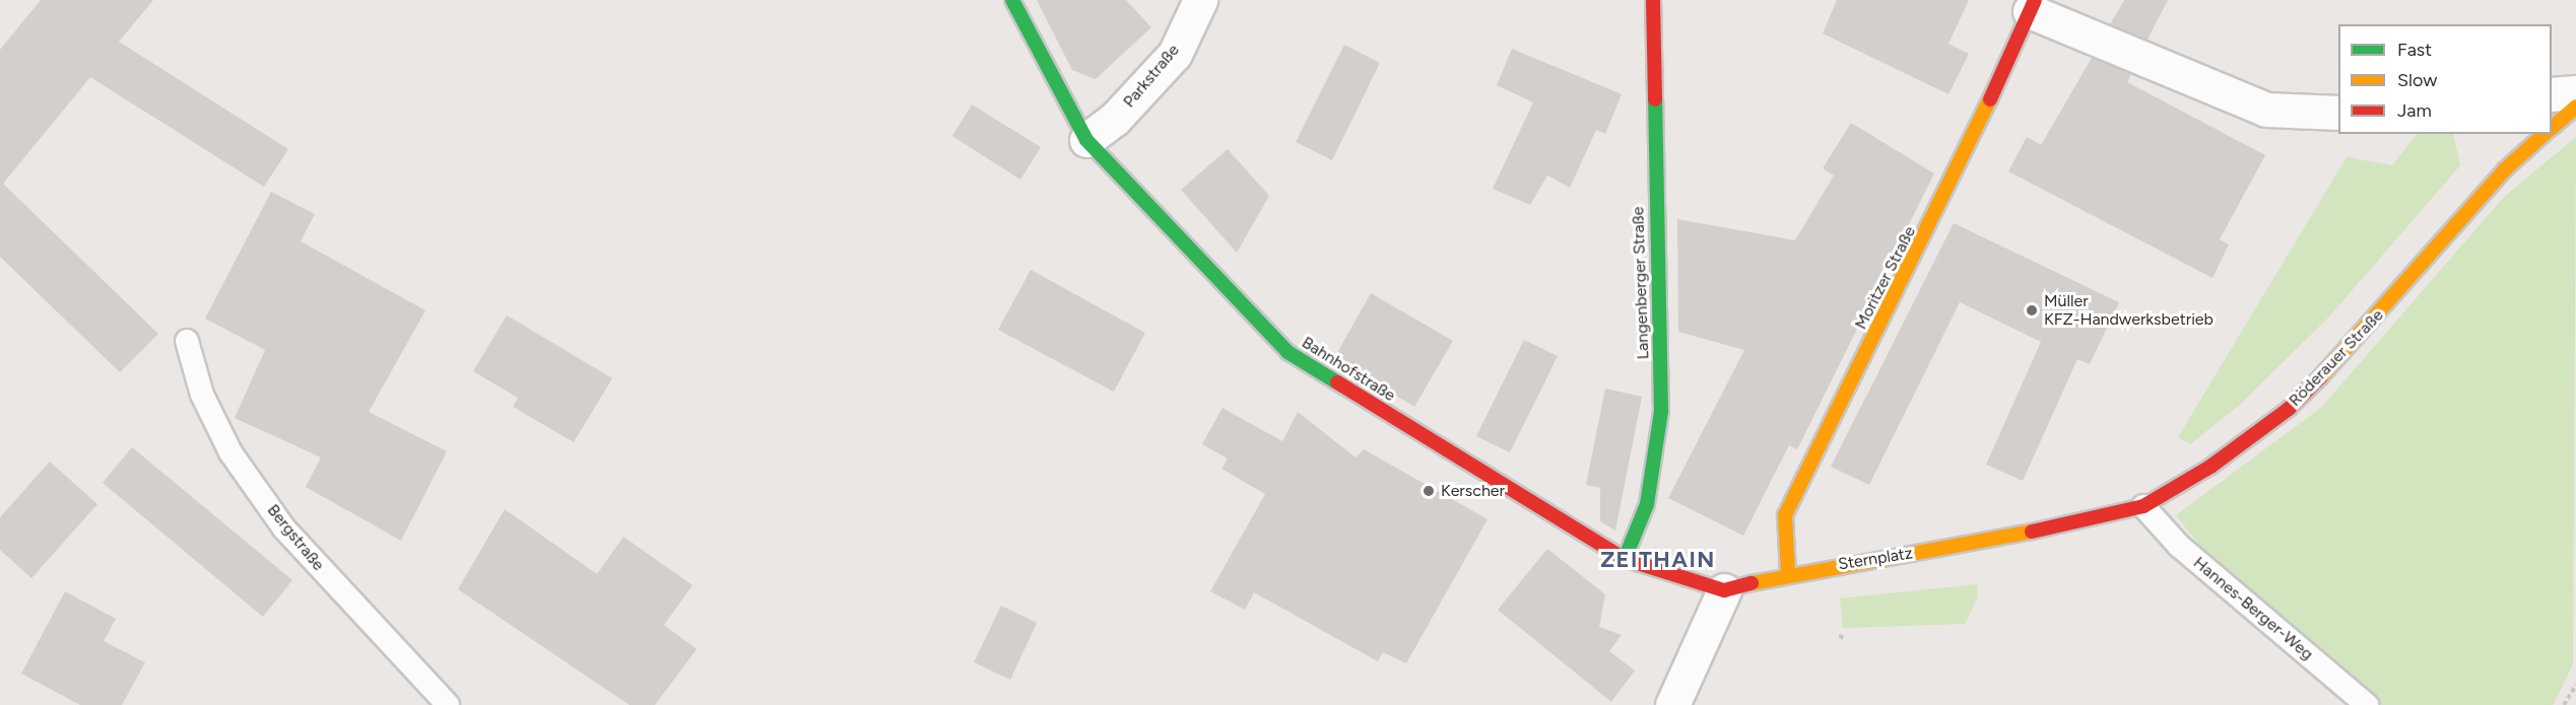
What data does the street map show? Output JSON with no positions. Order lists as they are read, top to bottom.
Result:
{
  "streets": {
    "street": [
      "Parkstraße",
      "Moritzer Straße",
      "Langenberger Straße",
      "Röderauer Straße",
      "Bahnhofstraße",
      "Sternplatz"
    ],
    "lane": ["Bergstraße", "Hannes-Berger-Weg"]
  },
  "crossings": [
    ["Parkstraße", "Bahnhofstraße"],
    ["Moritzer Straße", "Sternplatz"],
    ["Langenberger Straße", "Bahnhofstraße"],
    ["Röderauer Straße", "Sternplatz"],
    ["Röderauer Straße", "Hannes-Berger-Weg"],
    ["Bahnhofstraße", "Sternplatz"]
  ],
  "districts": ["ZEITHAIN"],
  "places": ["Müller KFZ-Handwerksbetrieb", "Kerscher"],
  "legend": ["Fast", "Slow", "Jam"]
}
